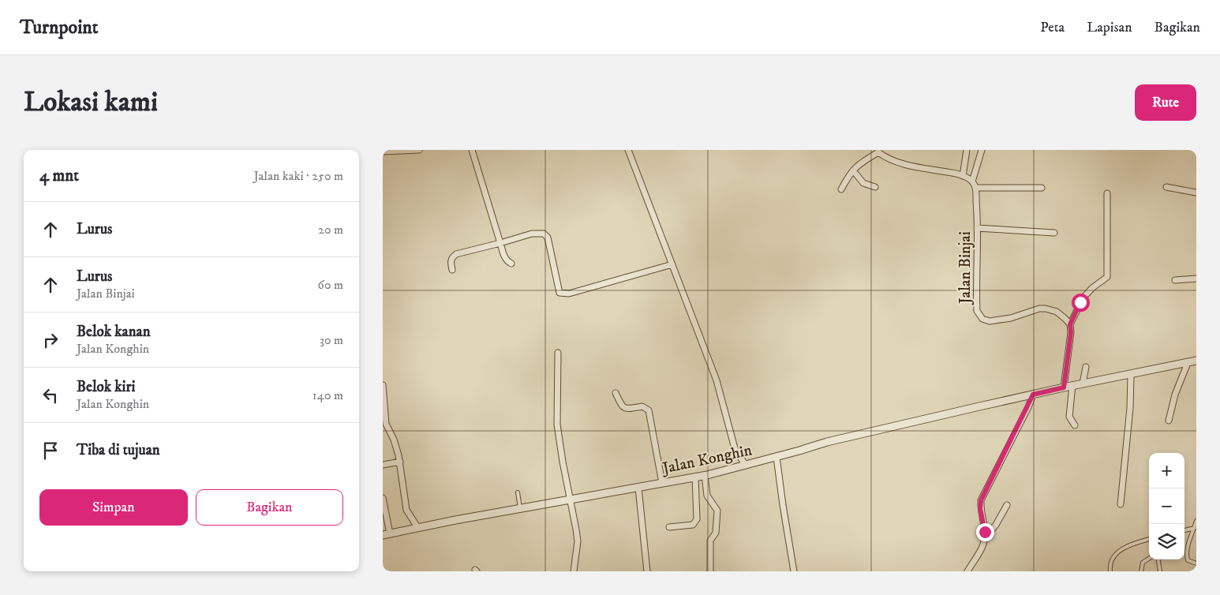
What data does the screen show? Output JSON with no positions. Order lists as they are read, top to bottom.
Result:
{
  "streets": {
    "street": ["Jalan Binjai", "Jalan Konghin"]
  },
  "page": {
    "header": "Turnpoint",
    "nav": ["Peta", "Lapisan", "Bagikan"],
    "buttons": [
      "Rute",
      ["Simpan", "Bagikan"]
    ],
    "title": "Lokasi kami",
    "heading": ["4 mnt", "Jalan kaki · 250 m"],
    "list": [
      ["Lurus", "20 m"],
      ["Lurus", "Jalan Binjai", "60 m"],
      ["Belok kanan", "Jalan Konghin", "30 m"],
      ["Belok kiri", "Jalan Konghin", "140 m"],
      "Tiba di tujuan"
    ],
    "map_buttons": ["+", "−"]
  }
}
